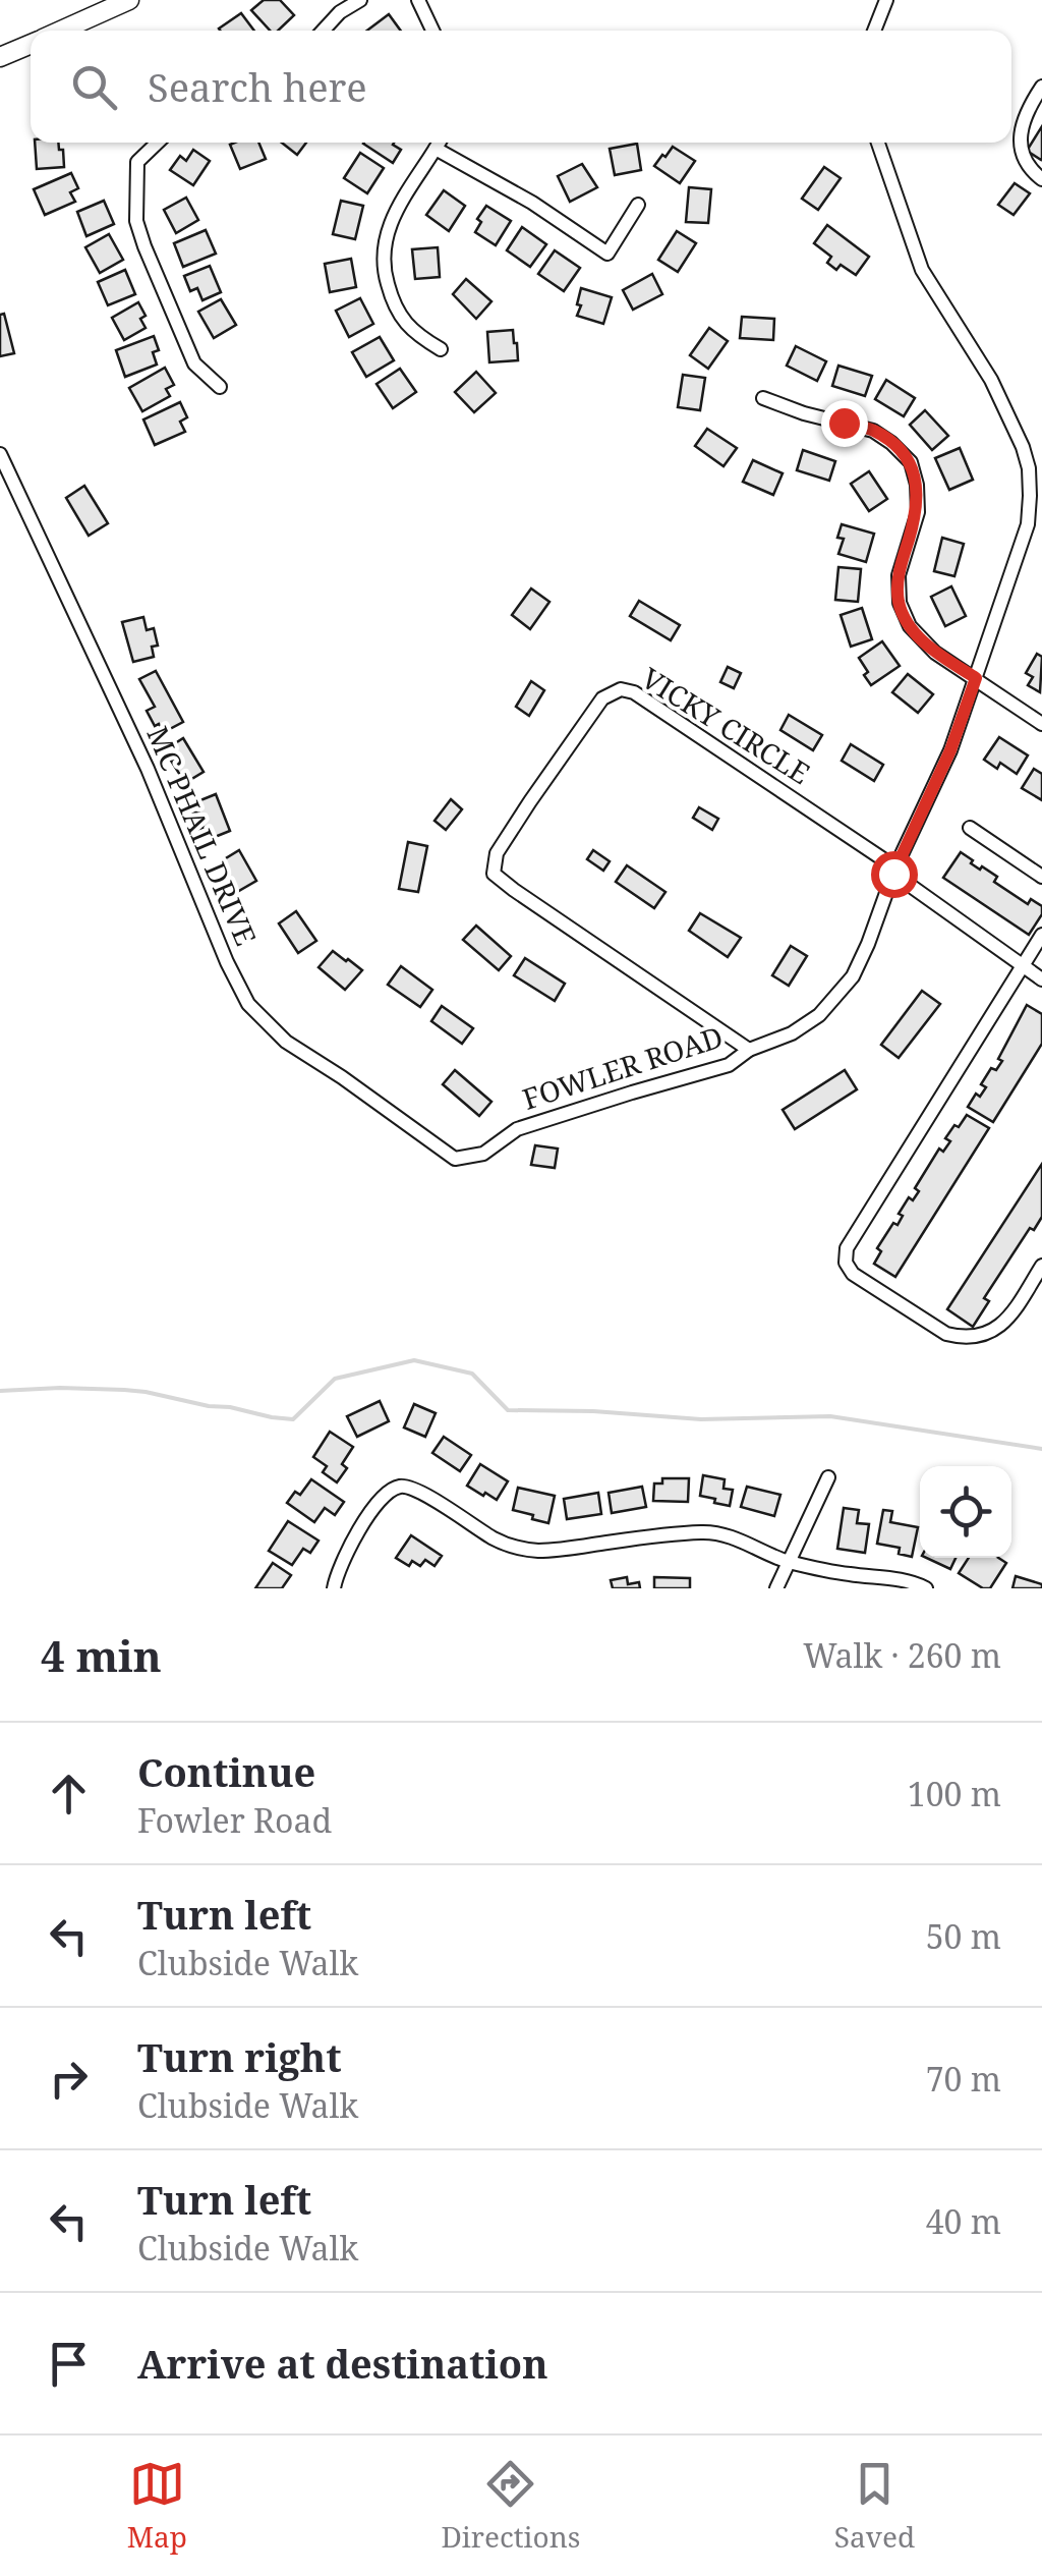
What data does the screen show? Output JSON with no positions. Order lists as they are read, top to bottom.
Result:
{
  "streets": {
    "street": ["VICKY CIRCLE", "MC PHAIL DRIVE", "FOWLER ROAD"]
  },
  "crossings": [
    ["VICKY CIRCLE", "FOWLER ROAD"],
    ["MC PHAIL DRIVE", "FOWLER ROAD"]
  ],
  "page": {
    "search": "Search here",
    "heading": ["4 min", "Walk · 260 m"],
    "list": [
      ["Continue", "Fowler Road", "100 m"],
      ["Turn left", "Clubside Walk", "50 m"],
      ["Turn right", "Clubside Walk", "70 m"],
      ["Turn left", "Clubside Walk", "40 m"],
      "Arrive at destination"
    ],
    "nav": ["Map", "Directions", "Saved"]
  }
}
